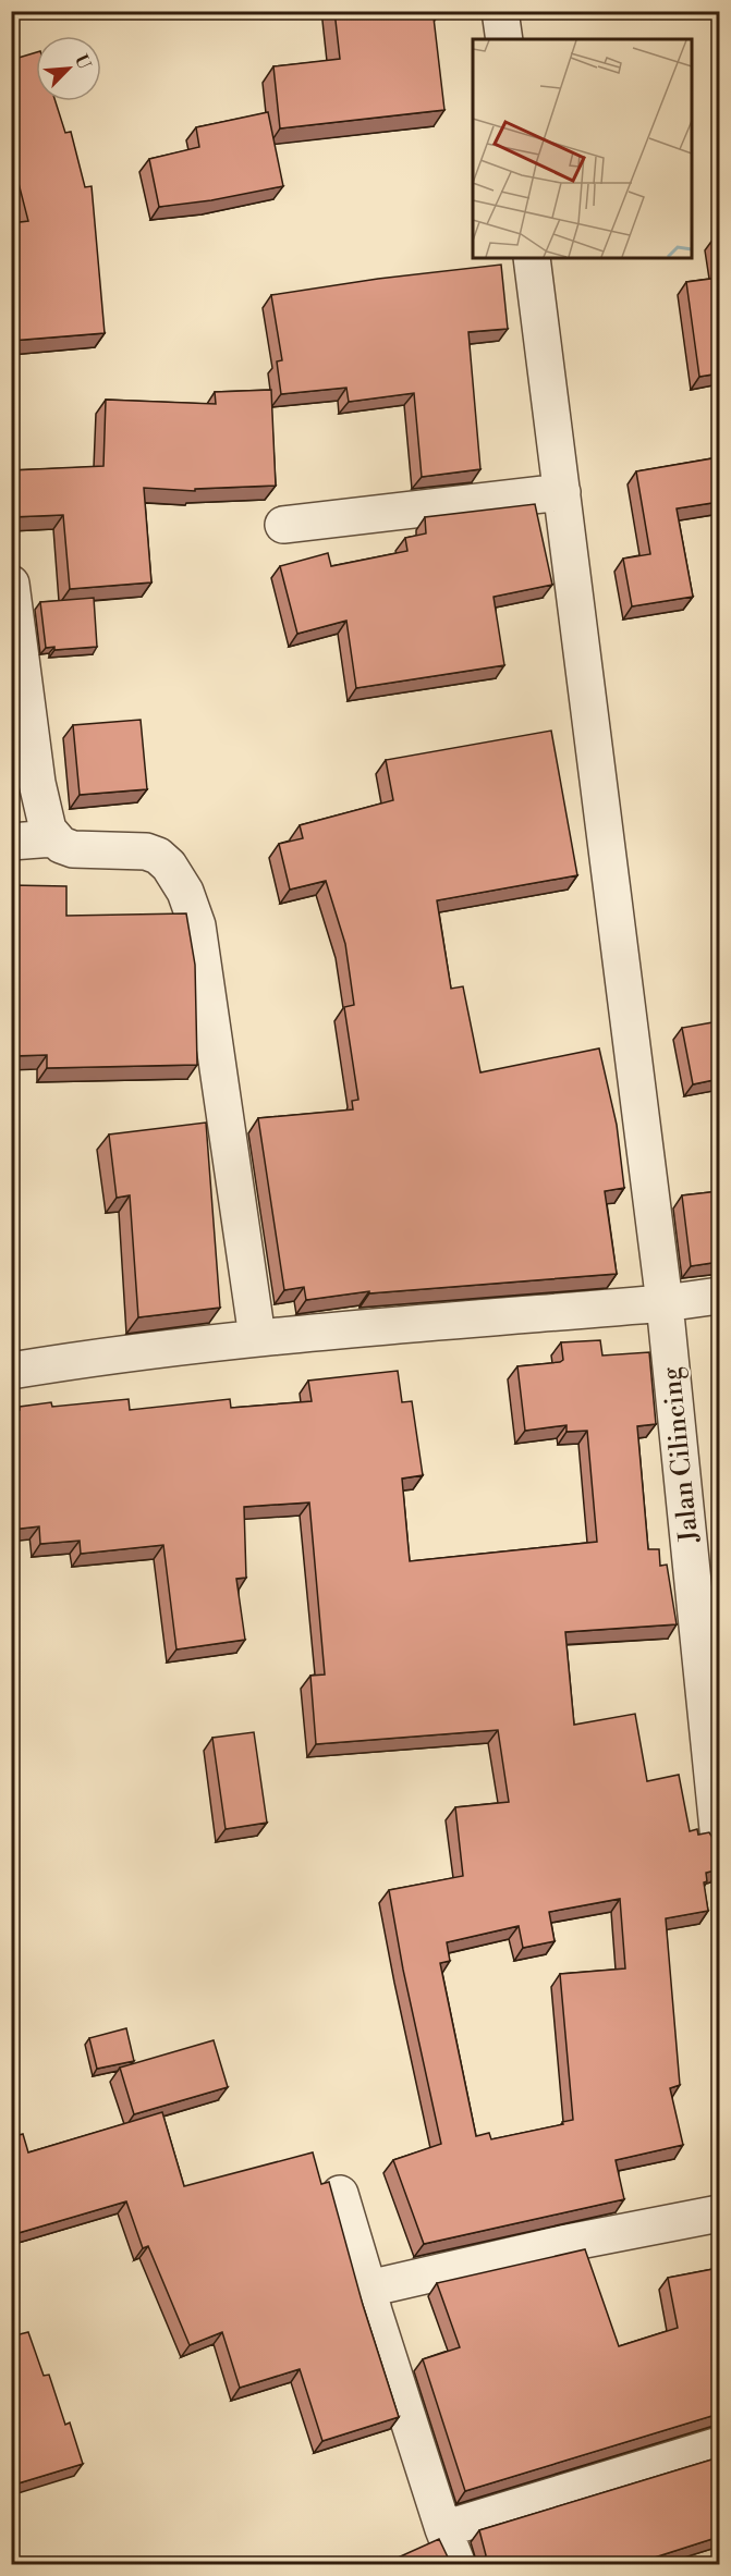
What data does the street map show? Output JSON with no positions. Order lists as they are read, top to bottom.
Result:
{
  "streets": {
    "street": ["Jalan Cilincing"]
  },
  "north": "top right"
}
